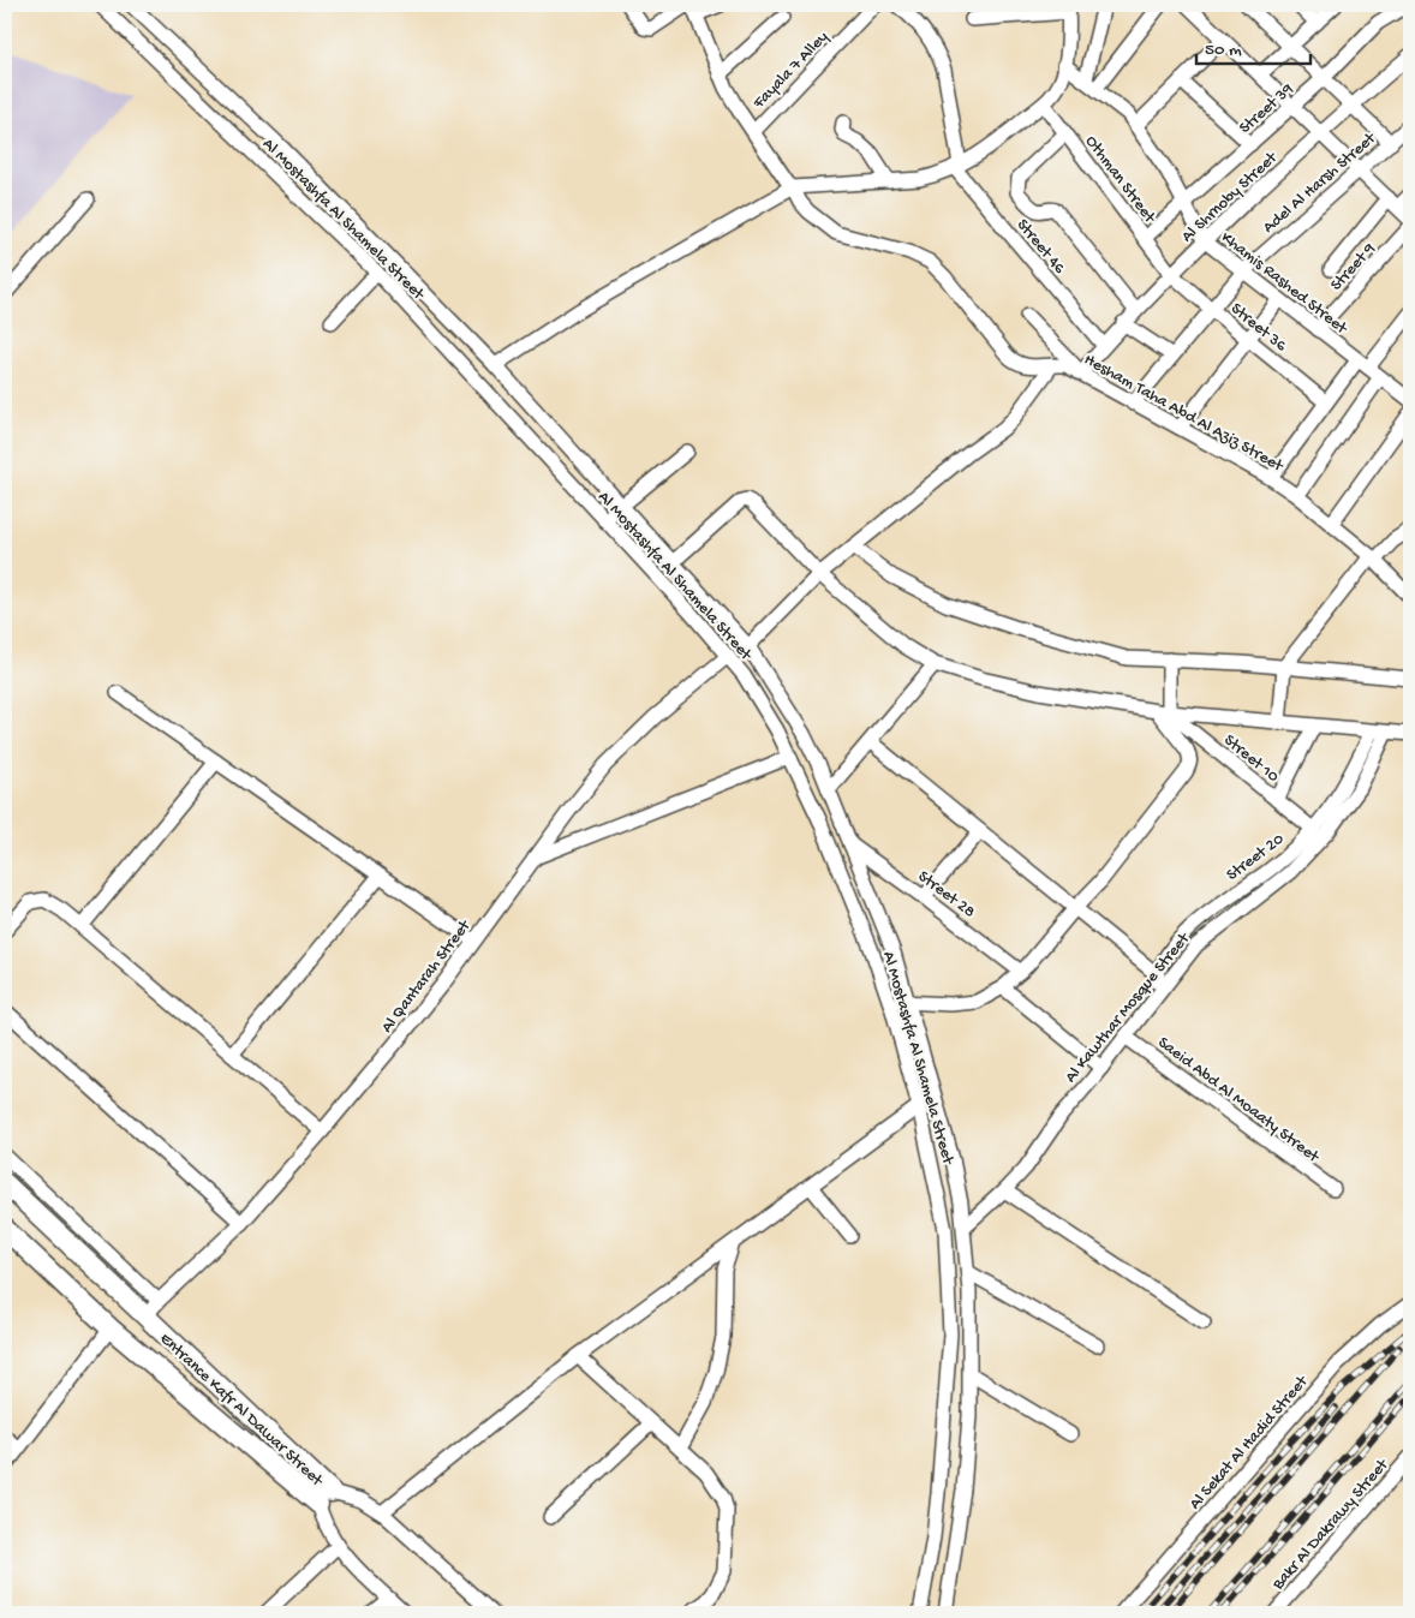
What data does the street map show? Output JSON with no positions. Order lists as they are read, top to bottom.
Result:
{
  "streets": {
    "main road": ["Entrance Kafr Al Dawar Street"],
    "street": [
      "Fayala 7 Alley",
      "Street 39",
      "Othman Street",
      "Adel Al Harsh Street",
      "Al Shrnoby Street",
      "Al Mostashfa Al Shamela Street",
      "Street 46",
      "Street 9",
      "Khamis Rashed Street",
      "Street 36",
      "Hesham Taha Abd Al Aziz Street",
      "Street 10",
      "Street 20",
      "Street 28",
      "Al Qantarah Street",
      "Al Kawthar Mosque Street",
      "Saeid Abd Al Moaaty Street",
      "Al Sekat Al Hadid Street",
      "Bakr Al Dakrawy Street"
    ]
  },
  "crossings": [
    ["Fayala 7 Alley", "Hesham Taha Abd Al Aziz Street"],
    ["Street 39", "Othman Street"],
    ["Street 39", "Khamis Rashed Street"],
    ["Othman Street", "Al Shrnoby Street"],
    ["Othman Street", "Street 36"],
    ["Adel Al Harsh Street", "Khamis Rashed Street"],
    ["Adel Al Harsh Street", "Street 36"],
    ["Adel Al Harsh Street", "Hesham Taha Abd Al Aziz Street"],
    ["Al Shrnoby Street", "Street 46"],
    ["Al Shrnoby Street", "Khamis Rashed Street"],
    ["Al Shrnoby Street", "Street 36"],
    ["Al Shrnoby Street", "Hesham Taha Abd Al Aziz Street"],
    ["Al Mostashfa Al Shamela Street", "Street 28"],
    ["Al Mostashfa Al Shamela Street", "Al Qantarah Street"],
    ["Al Mostashfa Al Shamela Street", "Al Kawthar Mosque Street"],
    ["Street 9", "Khamis Rashed Street"],
    ["Street 10", "Street 20"],
    ["Street 20", "Al Kawthar Mosque Street"],
    ["Al Qantarah Street", "Entrance Kafr Al Dawar Street"],
    ["Al Kawthar Mosque Street", "Saeid Abd Al Moaaty Street"]
  ],
  "scale_bar": "50 m"
}
